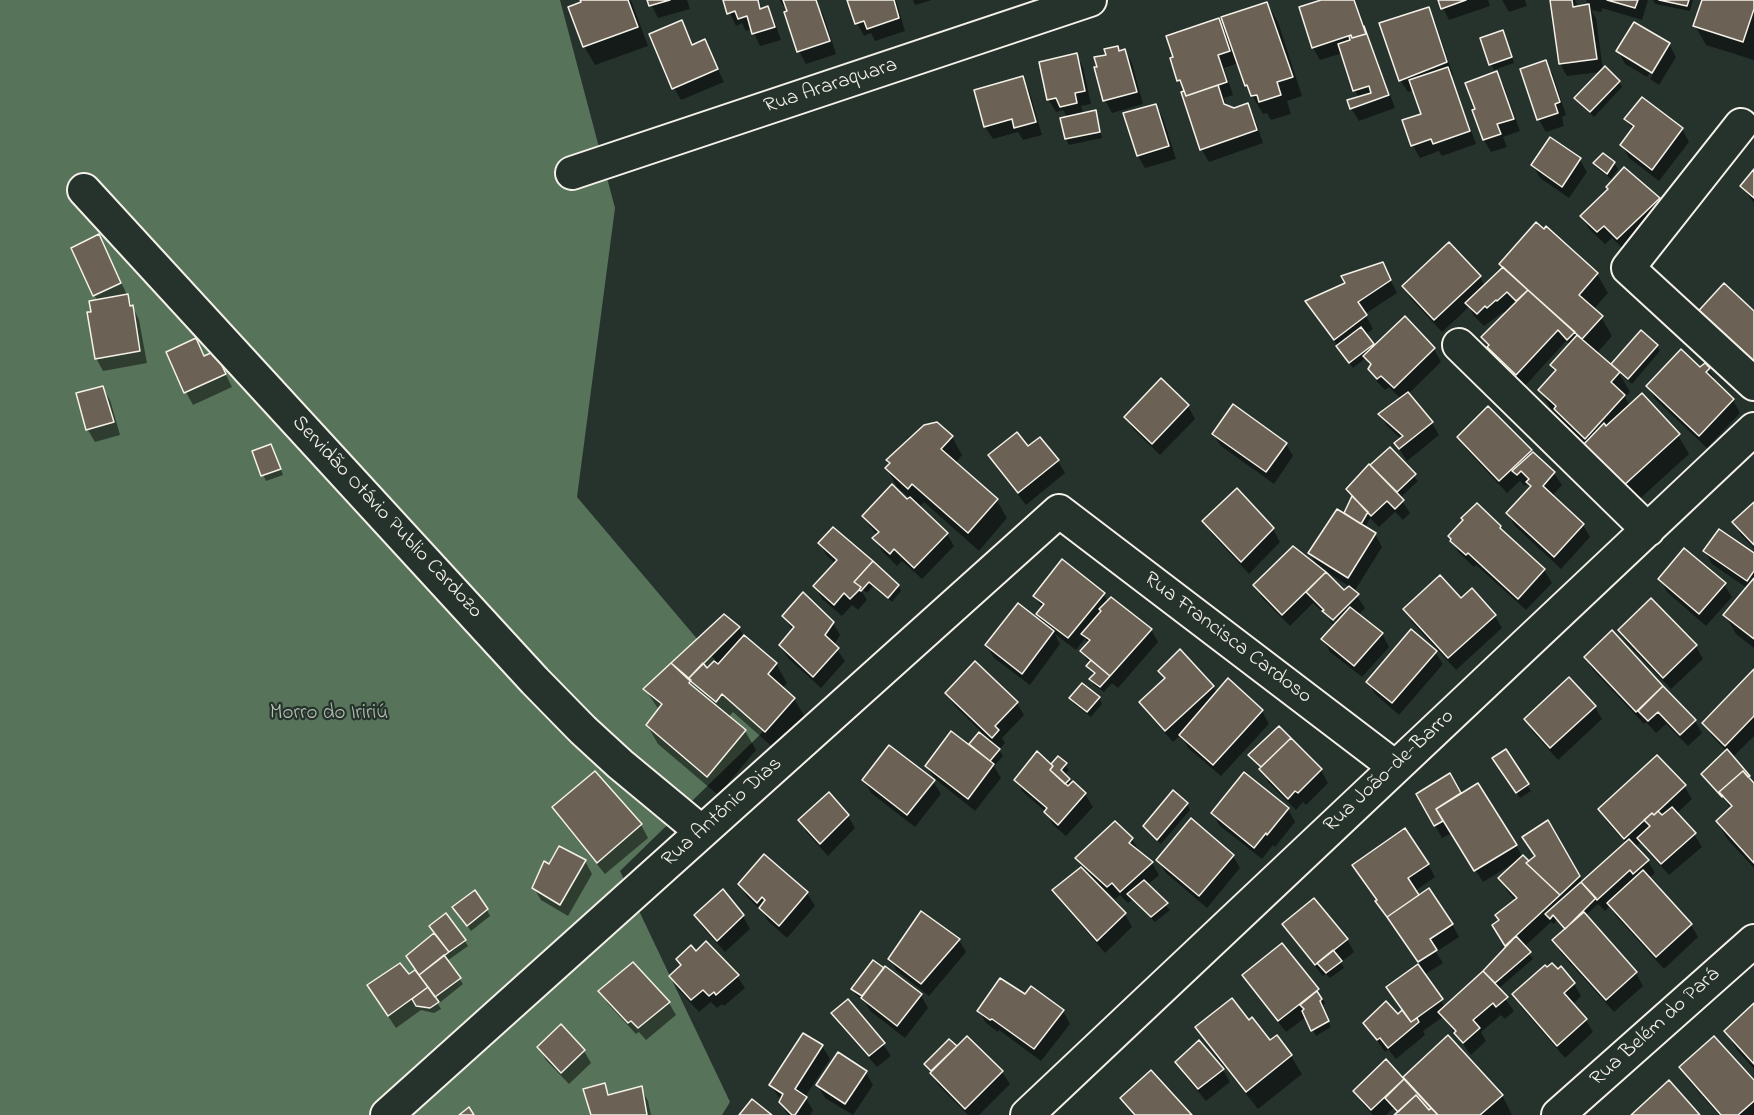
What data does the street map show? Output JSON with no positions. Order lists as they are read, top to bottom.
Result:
{
  "streets": {
    "street": [
      "Rua Araraquara",
      "Servidão Otávio Publio Cardozo",
      "Rua Francisca Cardoso",
      "Rua João-de-Barro",
      "Rua Antônio Dias",
      "Rua Belém do Pará"
    ]
  },
  "crossings": [
    ["Servidão Otávio Publio Cardozo", "Rua Antônio Dias"],
    ["Rua Francisca Cardoso", "Rua João-de-Barro"],
    ["Rua Francisca Cardoso", "Rua Antônio Dias"]
  ],
  "parks": ["Morro do Iririú"]
}
